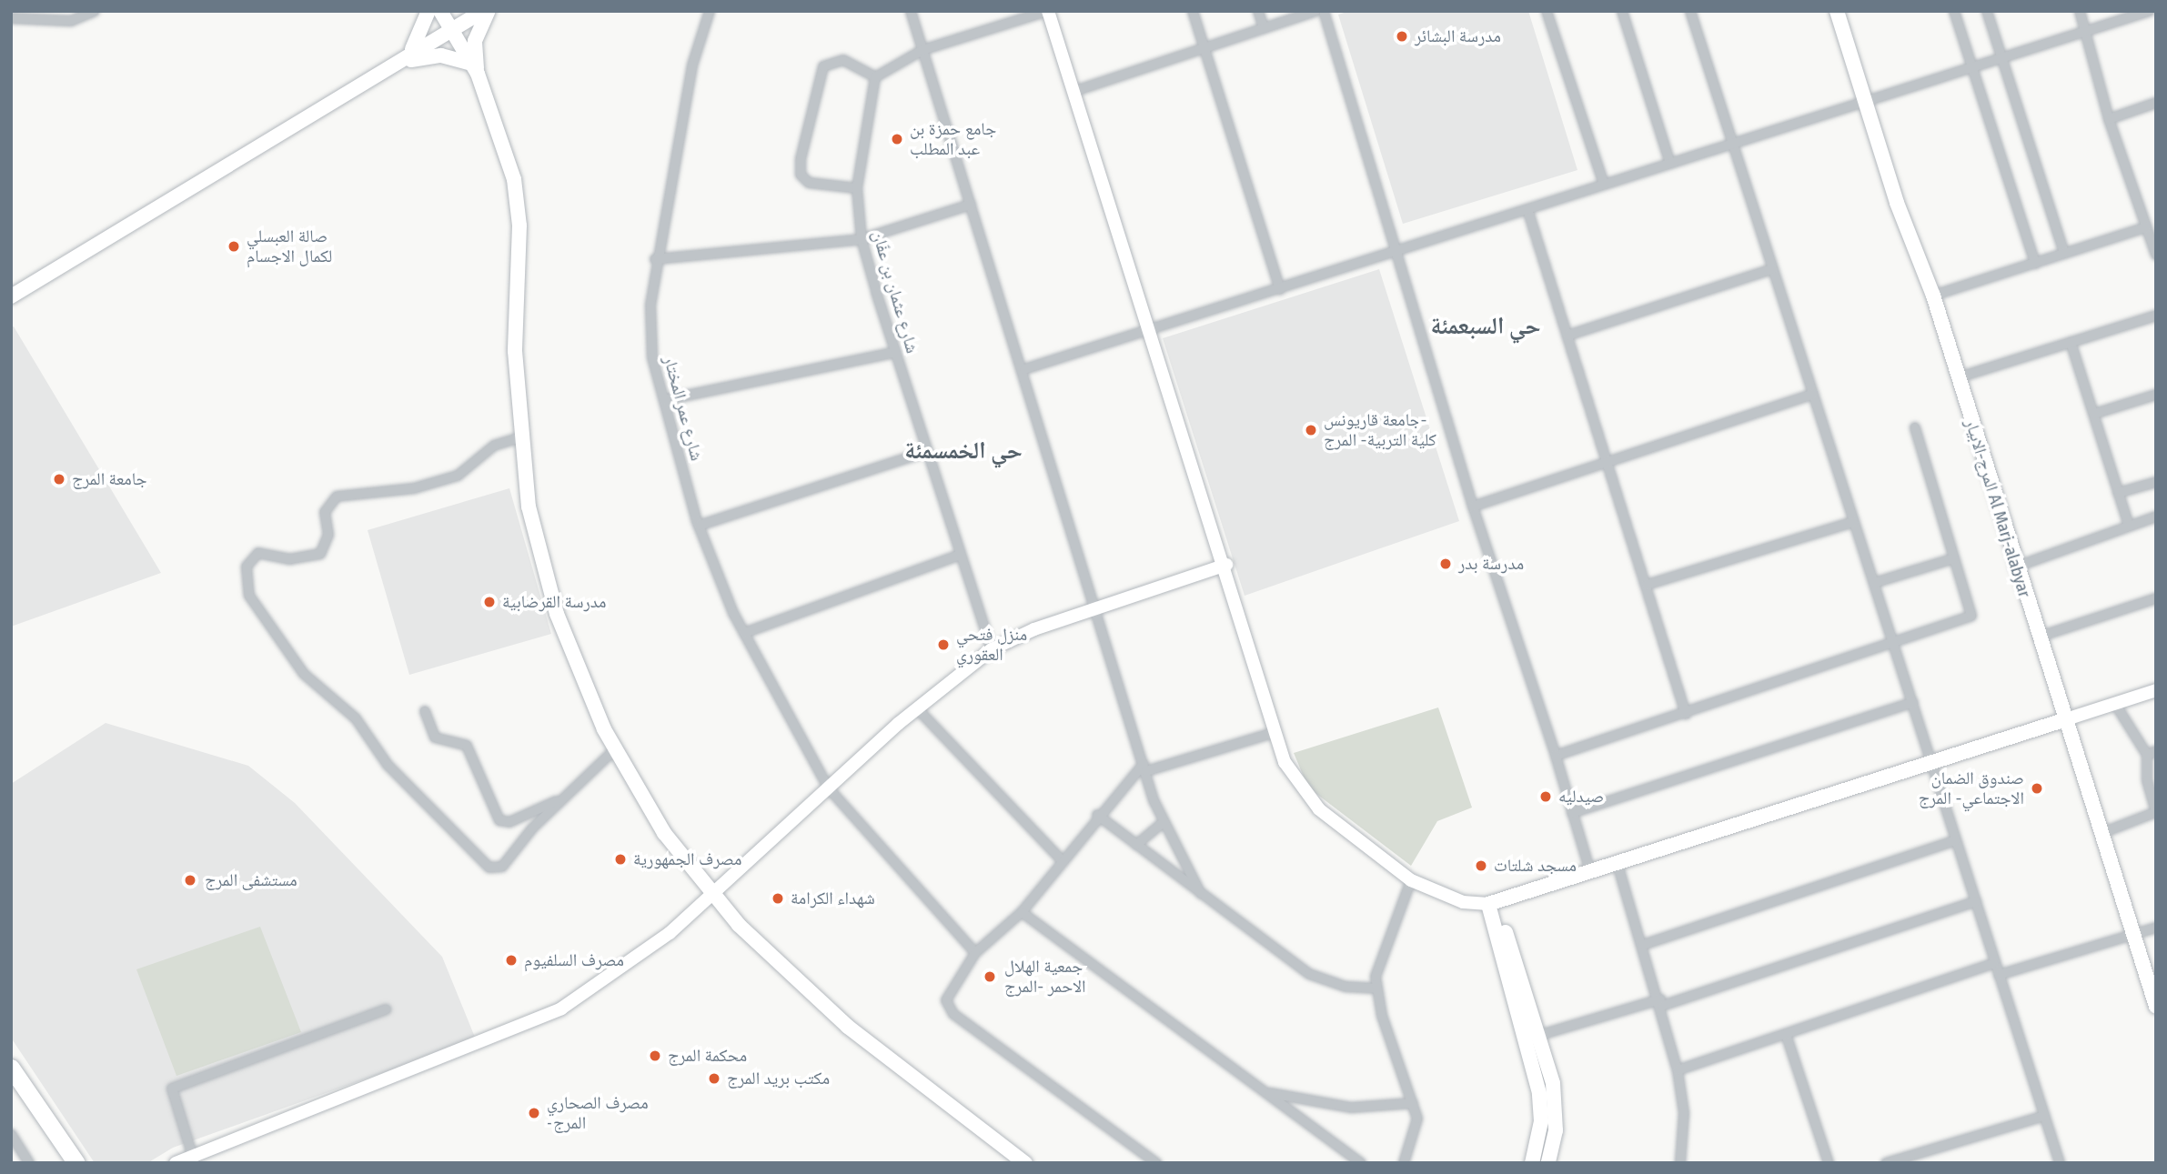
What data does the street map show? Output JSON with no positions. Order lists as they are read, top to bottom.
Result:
{
  "streets": {
    "main road": ["المرج-الابيار Al Marj-alabyar"],
    "street": ["شارع عثمان بن عفّان", "شارع عمر المختار"]
  },
  "districts": ["حي السبعمئة", "حي الخمسمئة"],
  "places": [
    "مدرسة البشائر",
    "جامع حمزة بن عبد المطلب",
    "صالة العبسلي لكمال الاجسام",
    "جامعة قاريونس- كلية التربية- المرج",
    "جامعة المرج",
    "مدرسة بدر",
    "مدرسة القرضابية",
    "منزل فتحي العقوري",
    "صندوق الضمان الاجتماعي- المرج",
    "صيدليه",
    "مصرف الجمهورية",
    "مسجد شلتات",
    "مستشفى المرج",
    "شهداء الكرامة",
    "مصرف السلفيوم",
    "جمعية الهلال الاحمر -المرج",
    "محكمة المرج",
    "مكتب بريد المرج",
    "مصرف الصحاري -المرج"
  ]
}
